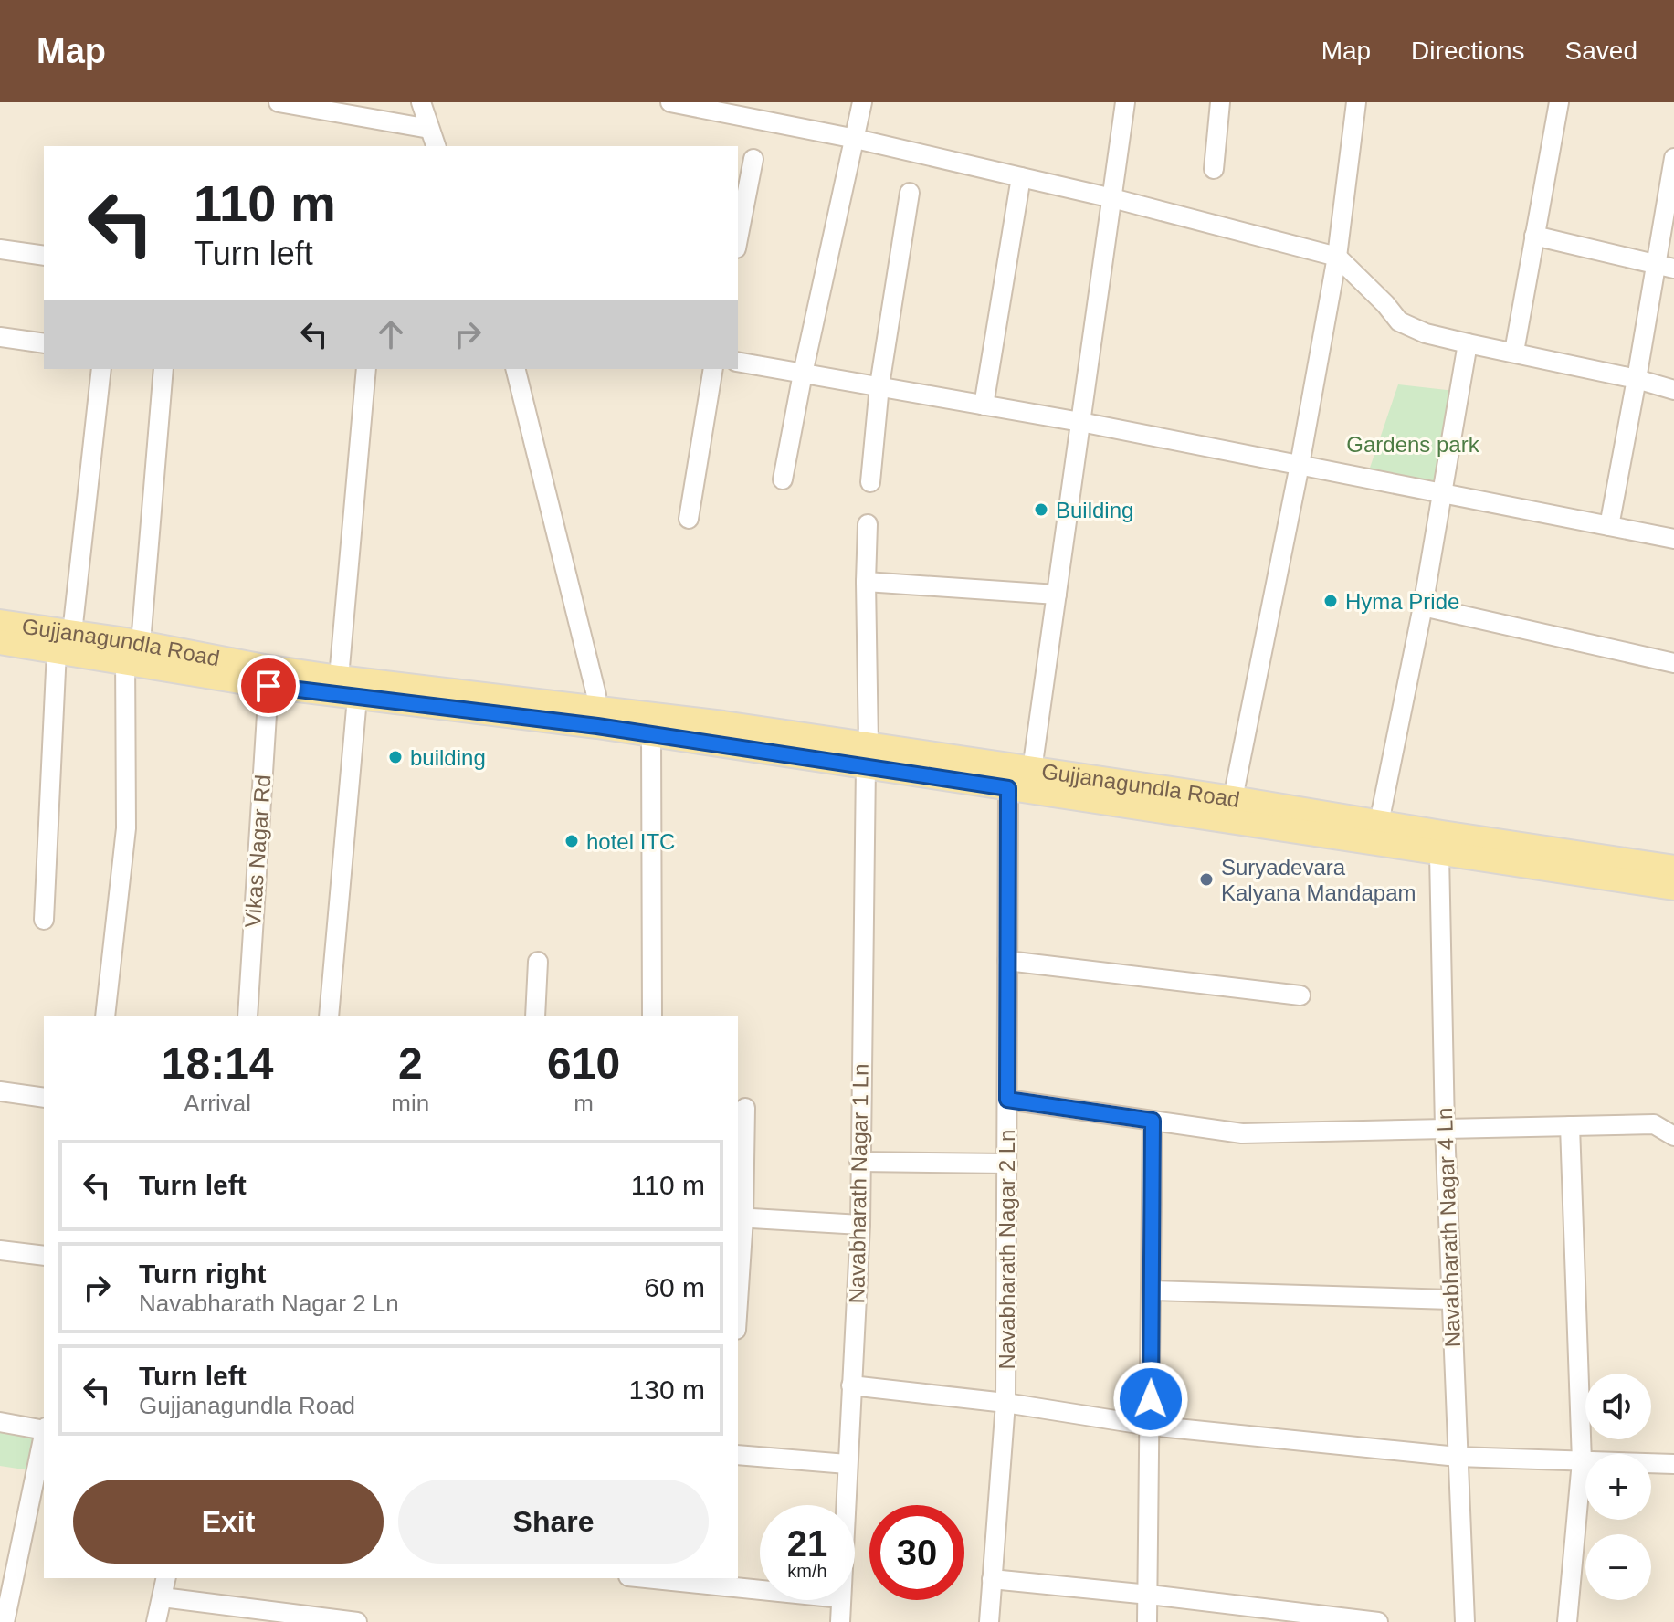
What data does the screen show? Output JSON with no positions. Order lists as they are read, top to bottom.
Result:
{
  "streets": {
    "main road": ["Gujjanagundla Road"],
    "street": [
      "Vikas Nagar Rd",
      "Navabharath Nagar 1 Ln",
      "Navabharath Nagar 4 Ln",
      "Navabharath Nagar 2 Ln"
    ]
  },
  "crossings": [
    ["Gujjanagundla Road", "Vikas Nagar Rd"],
    ["Gujjanagundla Road", "Navabharath Nagar 1 Ln"],
    ["Gujjanagundla Road", "Navabharath Nagar 4 Ln"],
    ["Gujjanagundla Road", "Navabharath Nagar 2 Ln"]
  ],
  "parks": ["Gardens park"],
  "places": [
    "Building",
    "Hyma Pride",
    "building",
    "hotel ITC",
    "Suryadevara Kalyana Mandapam"
  ],
  "page": {
    "header": "Map",
    "nav": ["Map", "Directions", "Saved"],
    "turn": ["110 m", "Turn left"],
    "eta": [
      "18:14",
      "Arrival",
      "2",
      "min",
      "610",
      "m"
    ],
    "list": [
      {
        "name": "Turn left",
        "value": "110 m"
      },
      {
        "name": "Turn right",
        "note": "Navabharath Nagar 2 Ln",
        "value": "60 m"
      },
      {
        "name": "Turn left",
        "note": "Gujjanagundla Road",
        "value": "130 m"
      }
    ],
    "map_buttons": ["+", "−"],
    "buttons": ["Exit", "Share"],
    "speed": "21 km/h",
    "limit": "30"
  }
}
